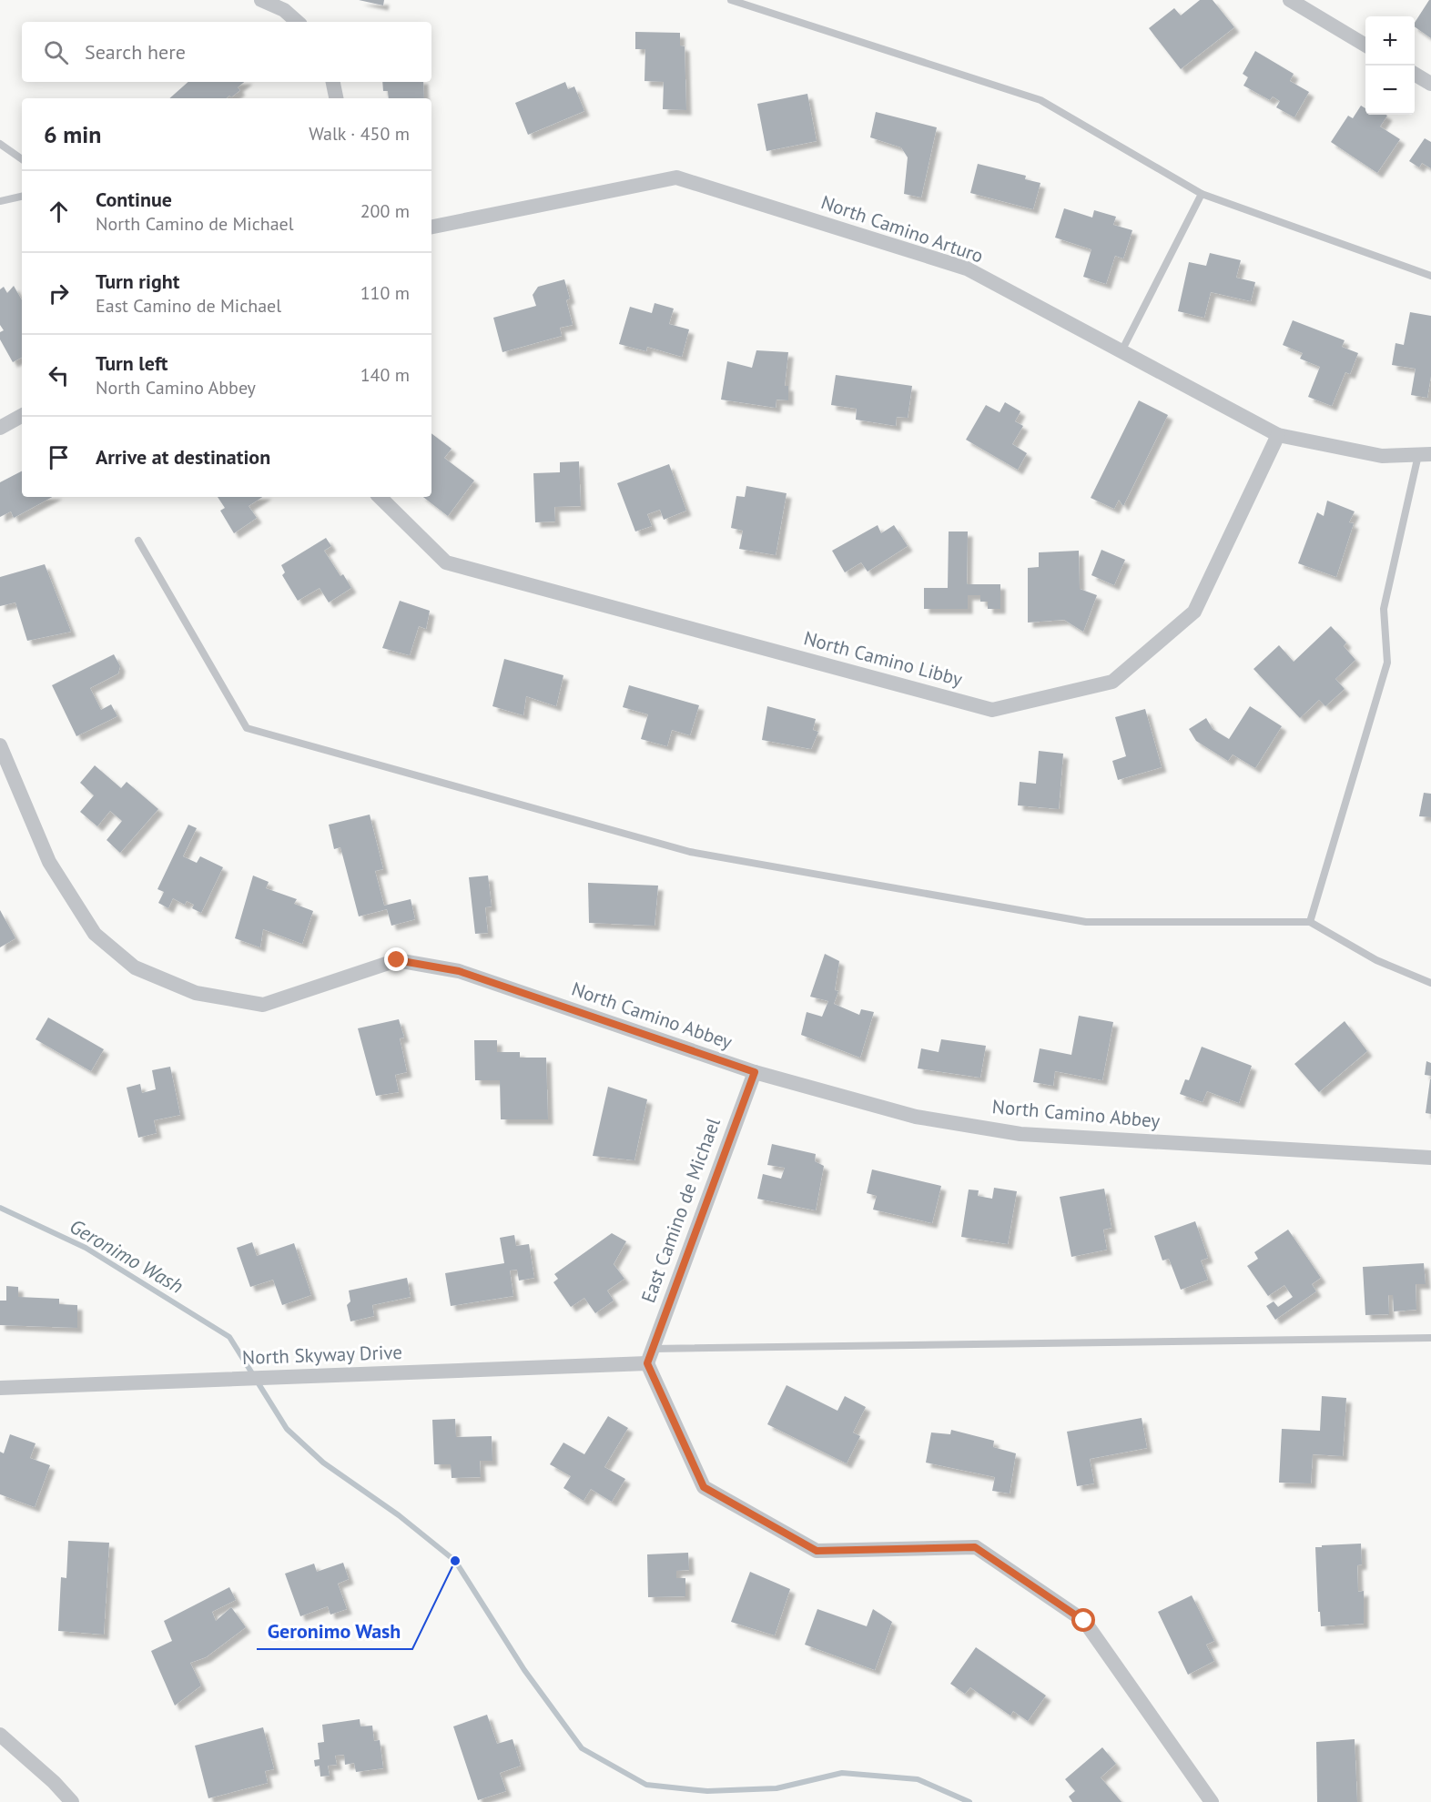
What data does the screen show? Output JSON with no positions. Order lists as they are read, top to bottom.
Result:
{
  "streets": {
    "street": [
      "North Camino Arturo",
      "North Camino Libby",
      "North Camino Abbey",
      "East Camino de Michael",
      "North Skyway Drive"
    ]
  },
  "crossings": [
    ["North Camino Arturo", "North Camino Libby"],
    ["North Camino Abbey", "East Camino de Michael"],
    ["East Camino de Michael", "North Skyway Drive"]
  ],
  "water": ["Geronimo Wash"],
  "places": ["Geronimo Wash"],
  "page": {
    "map_buttons": ["+", "−"],
    "search": "Search here",
    "heading": ["6 min", "Walk · 450 m"],
    "list": [
      ["Continue", "North Camino de Michael", "200 m"],
      ["Turn right", "East Camino de Michael", "110 m"],
      ["Turn left", "North Camino Abbey", "140 m"],
      "Arrive at destination"
    ]
  }
}
